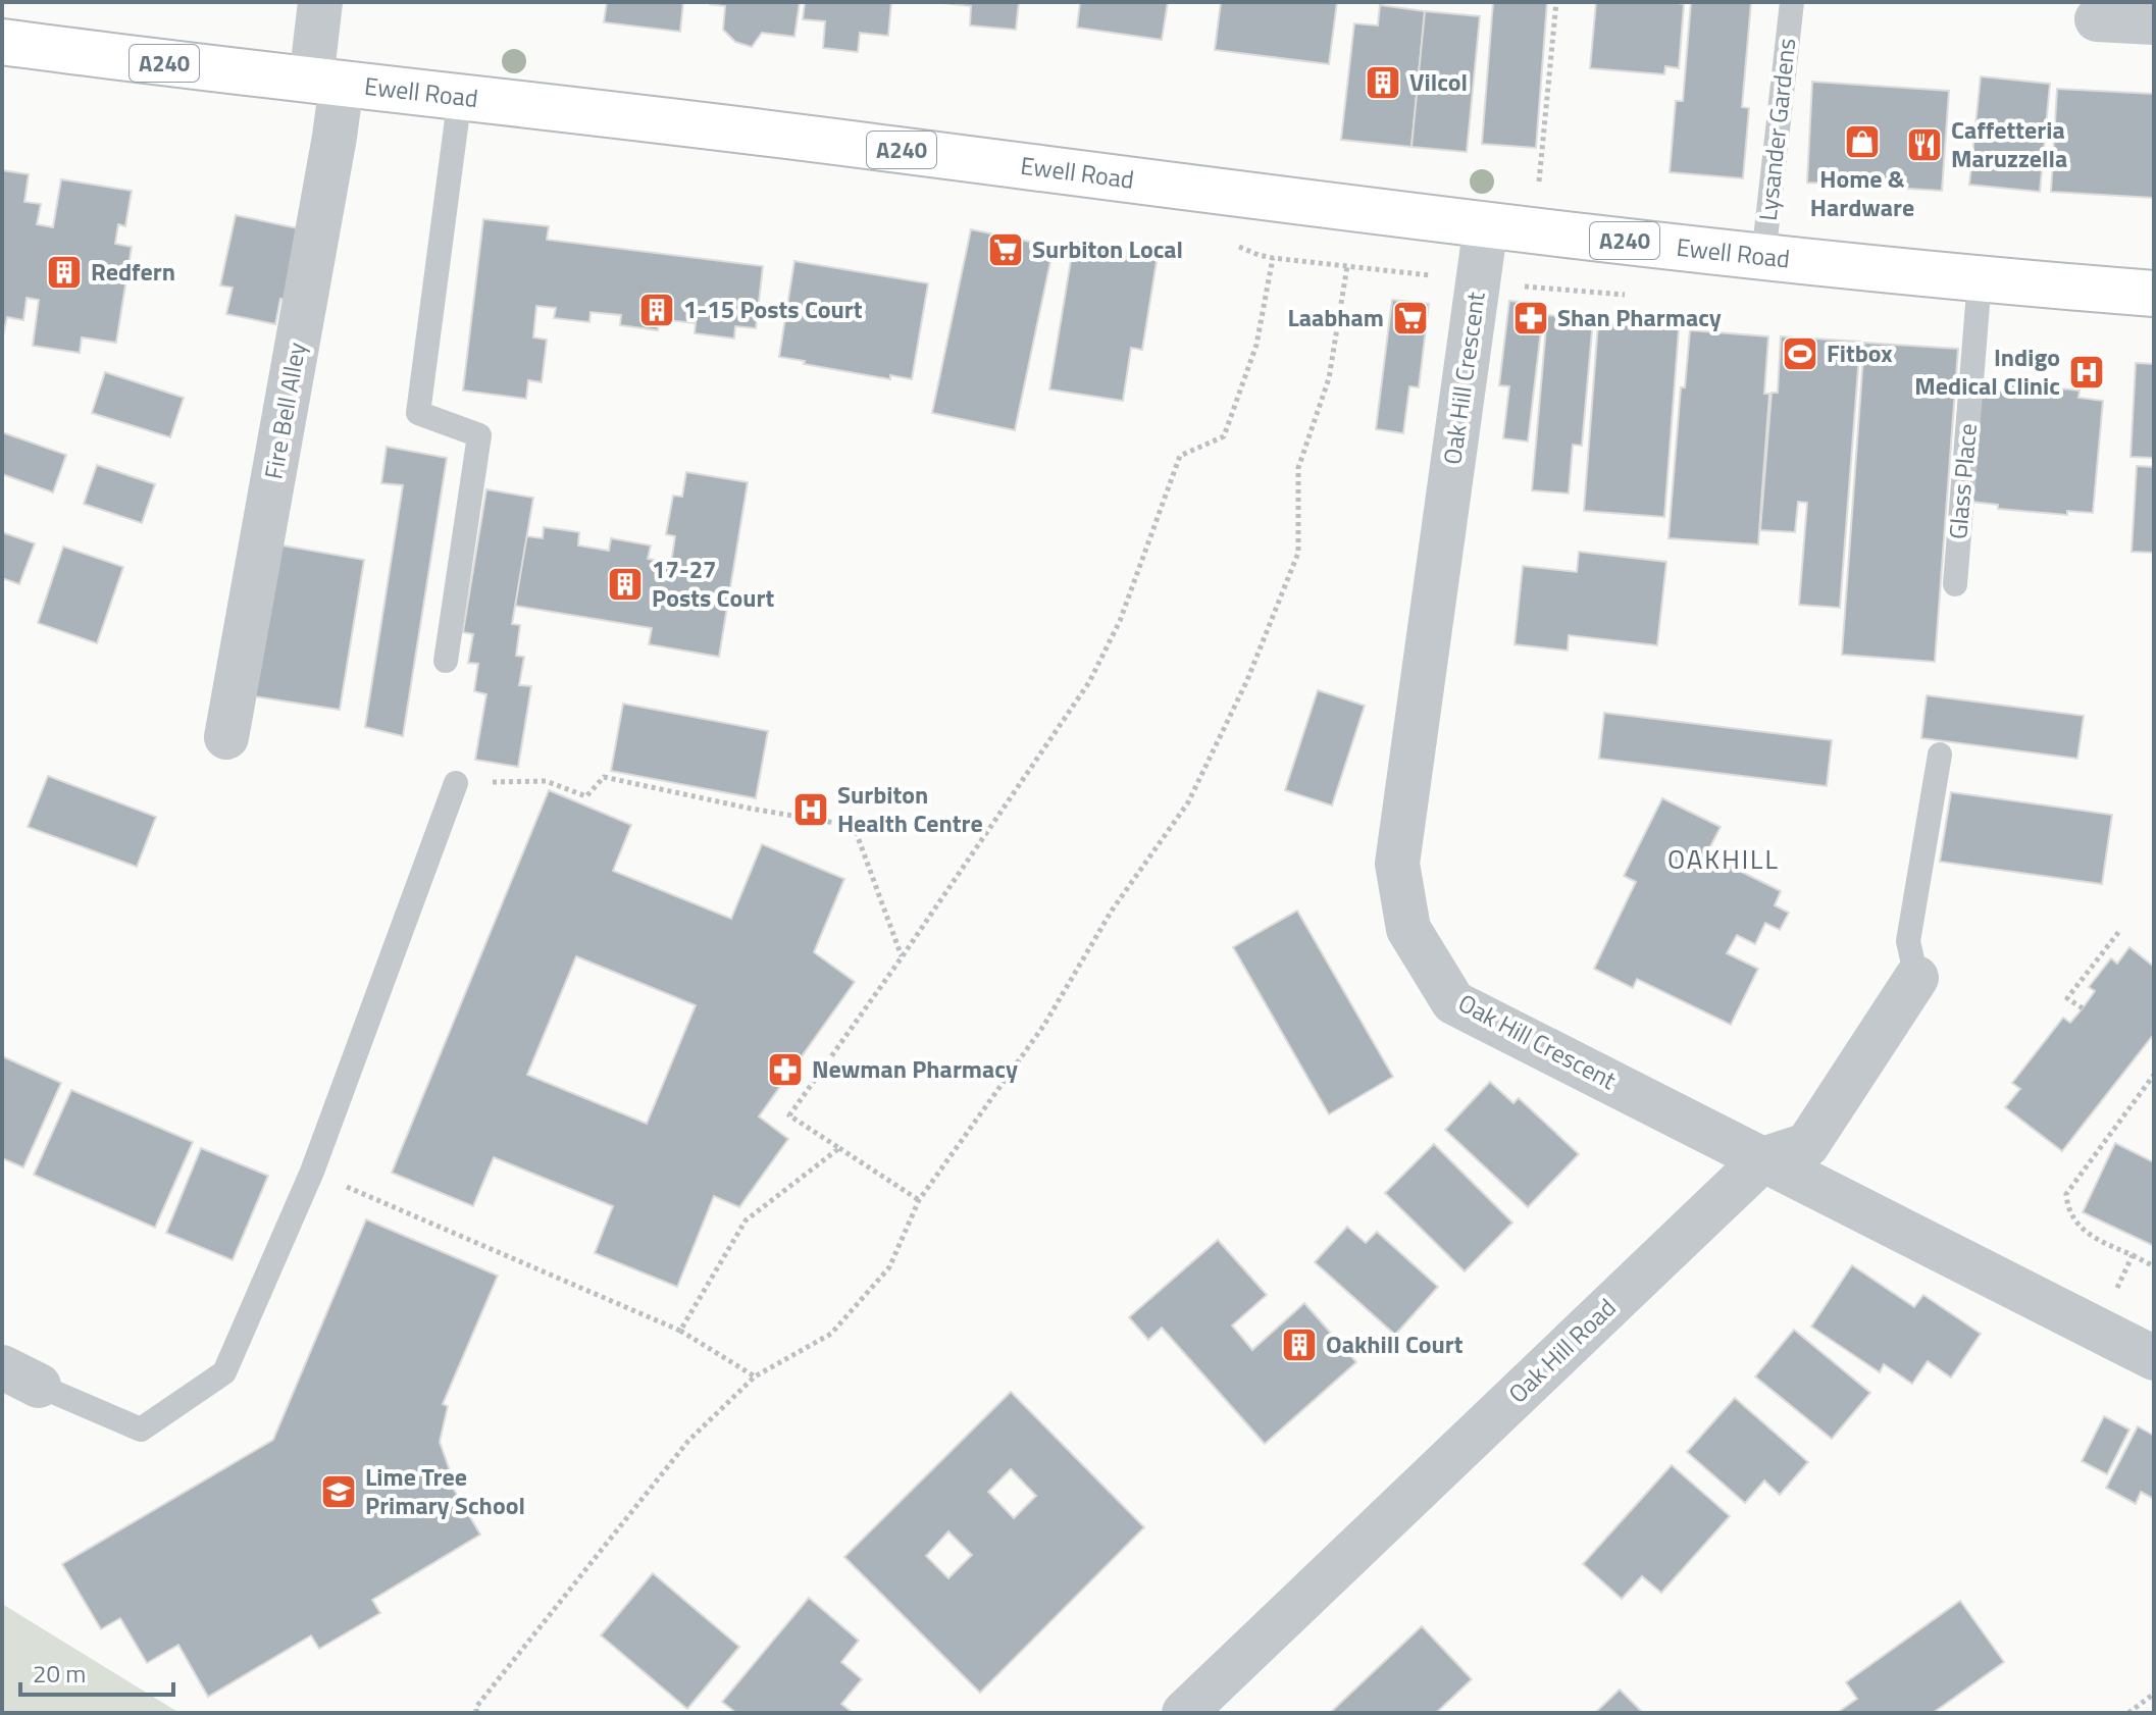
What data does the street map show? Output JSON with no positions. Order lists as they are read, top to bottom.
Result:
{
  "streets": {
    "main road": ["A240", "Ewell Road"],
    "street": ["Oak Hill Crescent", "Fire Bell Alley", "Oak Hill Road"],
    "lane": ["Lysander Gardens", "Glass Place"]
  },
  "crossings": [
    ["Ewell Road", "Lysander Gardens"],
    ["Ewell Road", "Oak Hill Crescent"],
    ["Ewell Road", "Fire Bell Alley"],
    ["Ewell Road", "Glass Place"],
    ["Oak Hill Crescent", "Oak Hill Road"]
  ],
  "districts": ["OAKHILL"],
  "places": {
    "building": [
      "Vilcol",
      "Redfern",
      "1-15 Posts Court",
      "17-27 Posts Court",
      "Oakhill Court"
    ],
    "shop": ["Home & Hardware"],
    "restaurant": ["Caffetteria Maruzzella"],
    "supermarket": ["Surbiton Local", "Laabham"],
    "pharmacy": ["Shan Pharmacy", "Newman Pharmacy"],
    "sports": ["Fitbox"],
    "hospital": ["Indigo Medical Clinic", "Surbiton Health Centre"],
    "school or university": ["Lime Tree Primary School"]
  },
  "scale_bar": "20 m"
}
